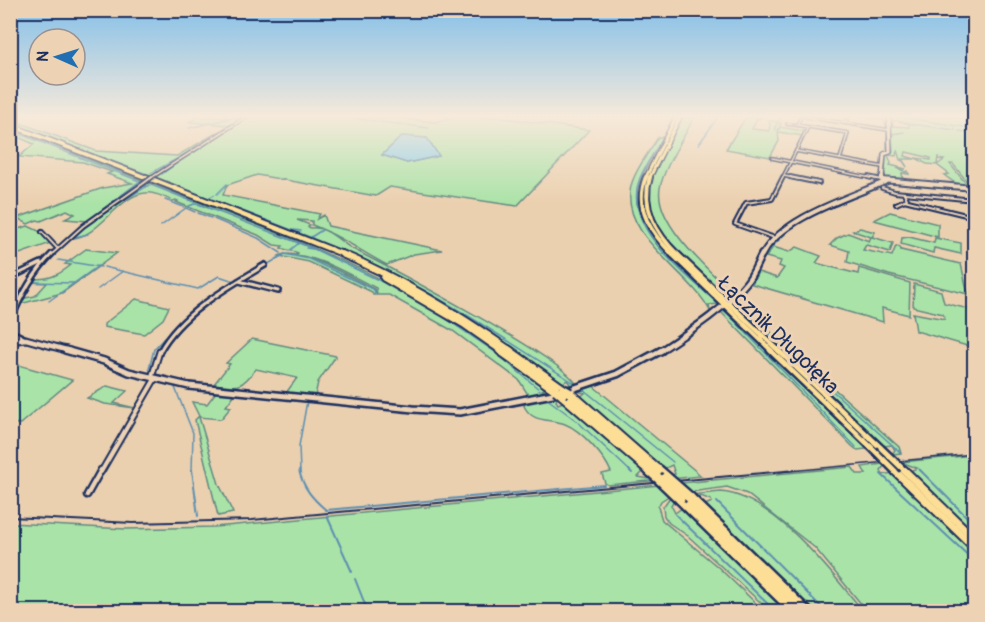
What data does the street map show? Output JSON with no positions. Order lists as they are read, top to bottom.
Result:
{
  "streets": {
    "main road": ["Łącznik Długołęka"]
  },
  "north": "left"
}
